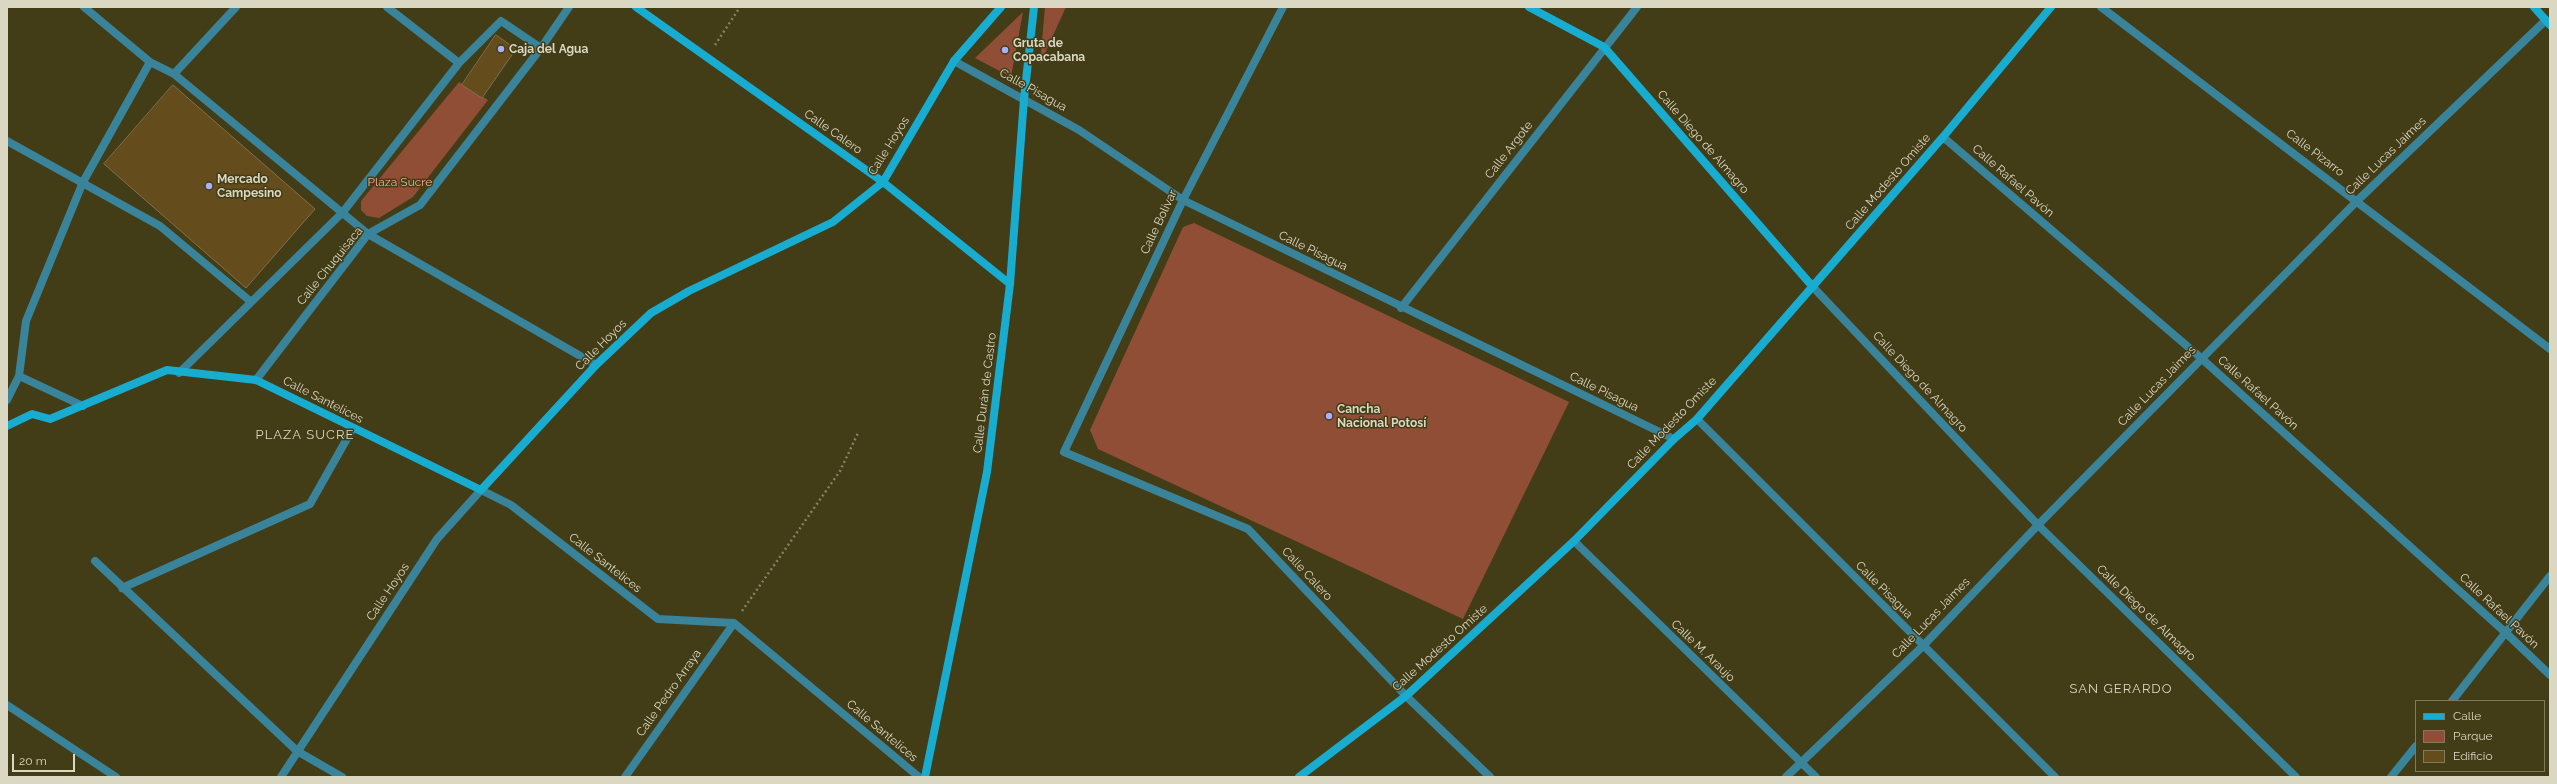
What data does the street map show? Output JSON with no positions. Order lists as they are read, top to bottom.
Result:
{
  "streets": {
    "main road": [
      "Calle Calero",
      "Calle Diego de Almagro",
      "Calle Hoyos",
      "Calle Modesto Omiste",
      "Calle Durán de Castro",
      "Calle Santelices"
    ],
    "street": [
      "Calle Pisagua",
      "Calle Argote",
      "Calle Pizarro",
      "Calle Lucas Jaimes",
      "Calle Rafael Pavón",
      "Calle Bolivar",
      "Calle Chuquisaca",
      "Calle M. Araujo",
      "Calle Pedro Arraya"
    ]
  },
  "crossings": [
    ["Calle Pisagua", "Calle Hoyos"],
    ["Calle Pisagua", "Calle Argote"],
    ["Calle Pisagua", "Calle Lucas Jaimes"],
    ["Calle Pisagua", "Calle Modesto Omiste"],
    ["Calle Pisagua", "Calle Bolivar"],
    ["Calle Pisagua", "Calle Durán de Castro"],
    ["Calle Calero", "Calle Hoyos"],
    ["Calle Calero", "Calle Modesto Omiste"],
    ["Calle Calero", "Calle Bolivar"],
    ["Calle Calero", "Calle Durán de Castro"],
    ["Calle Diego de Almagro", "Calle Argote"],
    ["Calle Diego de Almagro", "Calle Lucas Jaimes"],
    ["Calle Diego de Almagro", "Calle Modesto Omiste"],
    ["Calle Hoyos", "Calle Santelices"],
    ["Calle Pizarro", "Calle Lucas Jaimes"],
    ["Calle Lucas Jaimes", "Calle Rafael Pavón"],
    ["Calle Lucas Jaimes", "Calle M. Araujo"],
    ["Calle Rafael Pavón", "Calle Modesto Omiste"],
    ["Calle Modesto Omiste", "Calle M. Araujo"],
    ["Calle Chuquisaca", "Calle Santelices"],
    ["Calle Santelices", "Calle Pedro Arraya"]
  ],
  "districts": ["PLAZA SUCRE", "SAN GERARDO"],
  "parks": ["Plaza Sucre"],
  "places": [
    "Caja del Agua",
    "Gruta de Copacabana",
    "Mercado Campesino",
    "Cancha Nacional Potosí"
  ],
  "legend": ["Calle", "Parque", "Edificio"],
  "scale_bar": "20 m"
}
